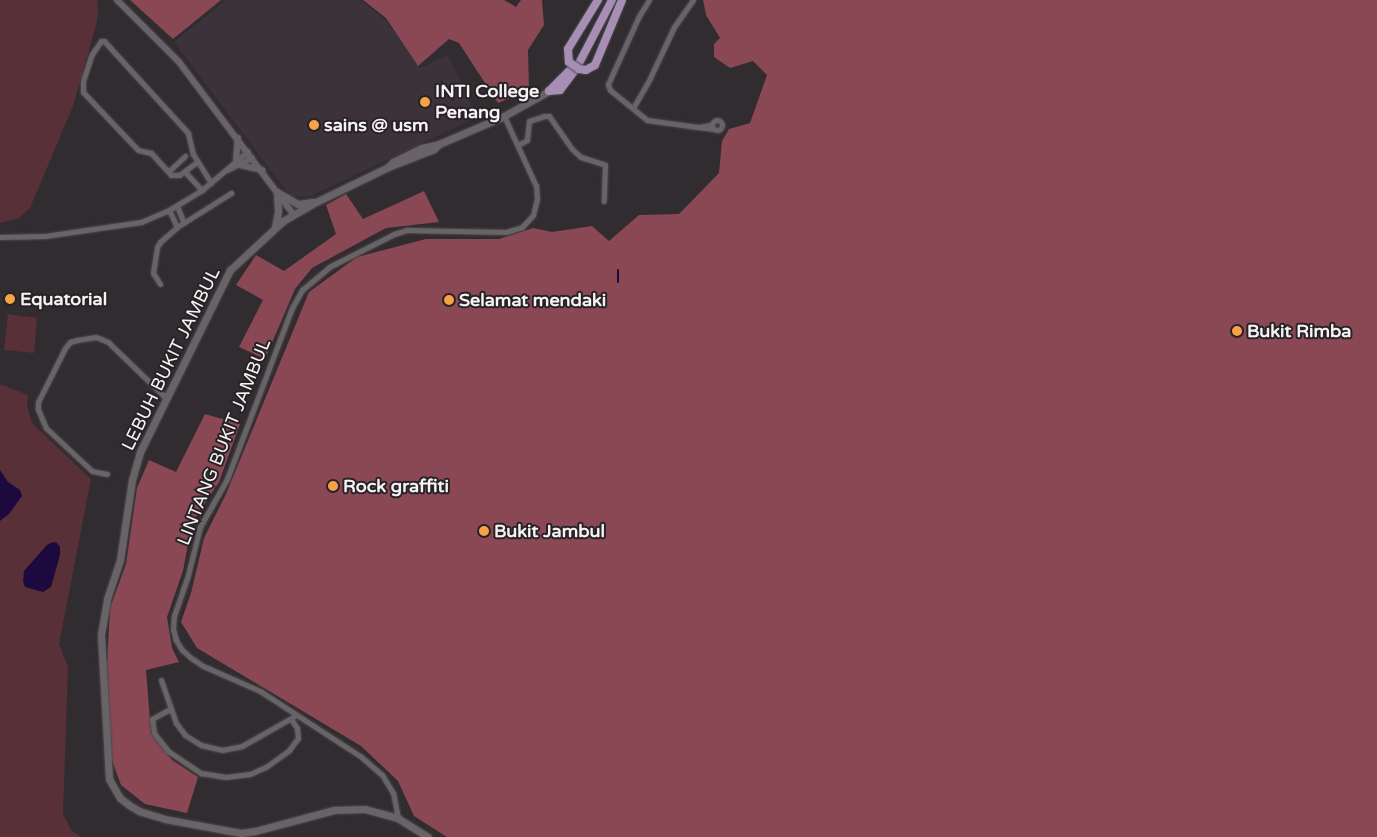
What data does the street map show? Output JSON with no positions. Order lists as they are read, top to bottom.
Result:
{
  "streets": {
    "main road": ["LEBUH BUKIT JAMBUL"],
    "street": ["LINTANG BUKIT JAMBUL"]
  },
  "crossings": [
    ["LEBUH BUKIT JAMBUL", "LINTANG BUKIT JAMBUL"]
  ],
  "places": [
    "INTI College Penang",
    "sains @ usm",
    "Equatorial",
    "Selamat mendaki",
    "Bukit Rimba",
    "Rock graffiti",
    "Bukit Jambul"
  ]
}
